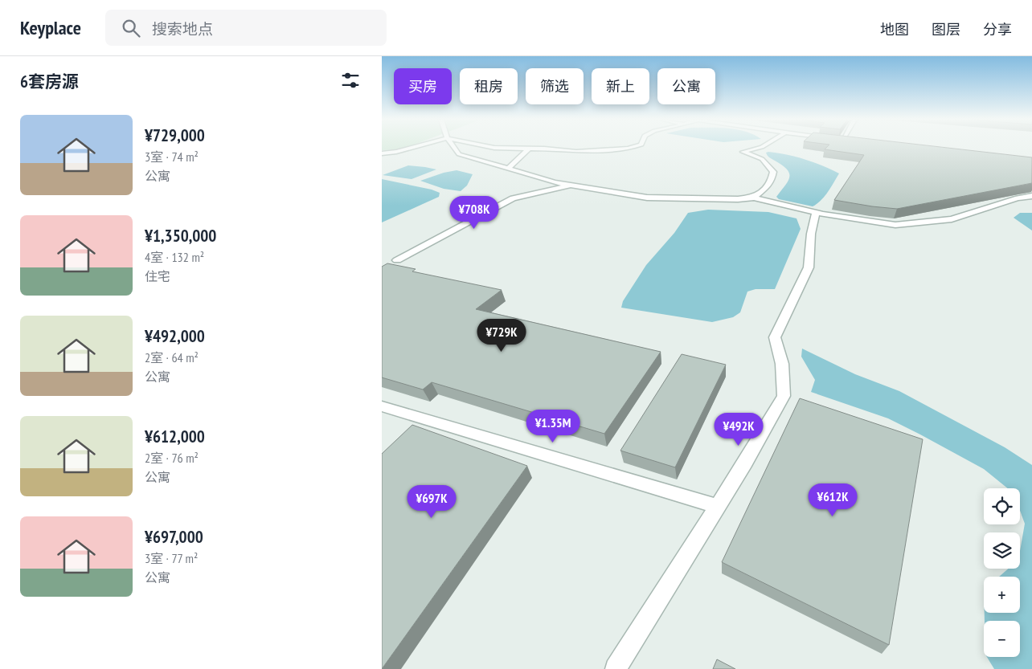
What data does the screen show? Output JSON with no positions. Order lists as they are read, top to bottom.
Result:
{
  "page": {
    "header": "Keyplace",
    "search": "搜索地点",
    "nav": ["地图", "图层", "分享"],
    "heading": "6套房源",
    "chip": [
      "买房",
      "租房",
      "筛选",
      "新上",
      "公寓"
    ],
    "list": [
      {
        "name": "¥729,000",
        "note": "3室 · 74 m² · 公寓"
      },
      {
        "name": "¥1,350,000",
        "note": "4室 · 132 m² · 住宅"
      },
      {
        "name": "¥492,000",
        "note": "2室 · 64 m² · 公寓"
      },
      {
        "name": "¥612,000",
        "note": "2室 · 76 m² · 公寓"
      },
      {
        "name": "¥697,000",
        "note": "3室 · 77 m² · 公寓"
      }
    ],
    "price": [
      "¥708K",
      "¥729K",
      "¥1.35M",
      "¥492K",
      "¥612K",
      "¥697K"
    ],
    "map_buttons": ["+", "−"]
  }
}
